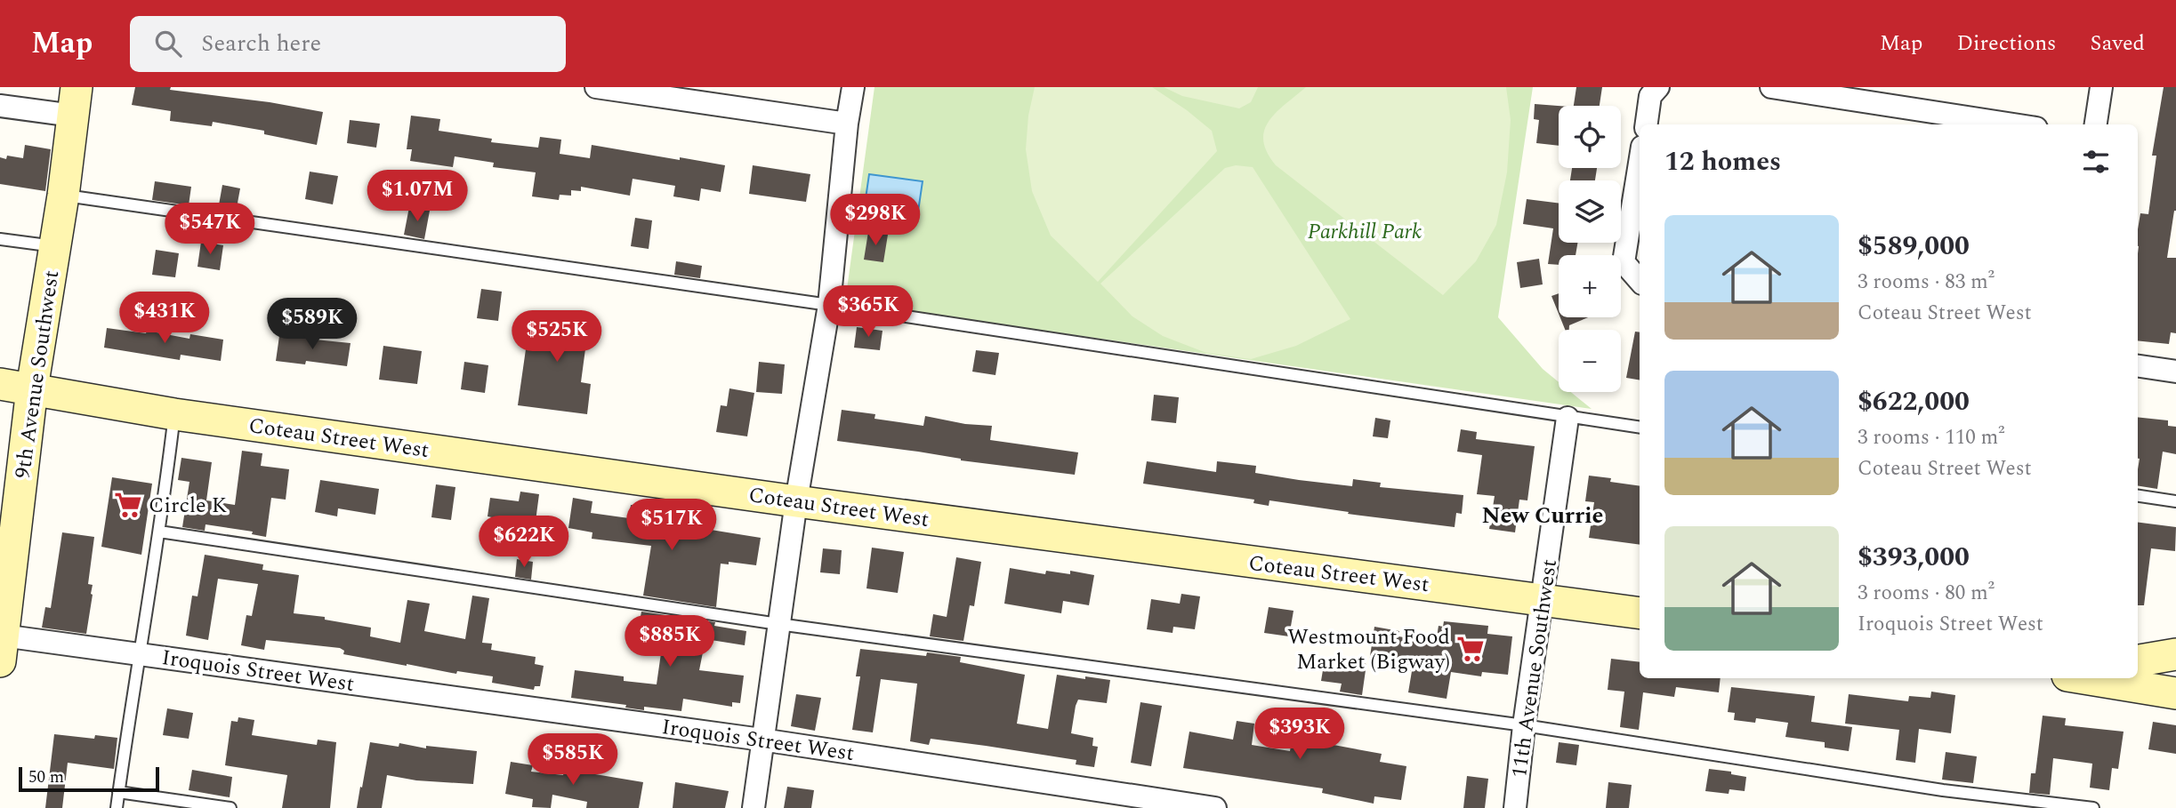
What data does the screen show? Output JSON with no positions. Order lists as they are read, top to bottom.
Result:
{
  "streets": {
    "street": [
      "9th Avenue Southwest",
      "Coteau Street West",
      "11th Avenue Southwest",
      "Iroquois Street West"
    ]
  },
  "crossings": [
    ["9th Avenue Southwest", "Coteau Street West"],
    ["9th Avenue Southwest", "Iroquois Street West"],
    ["Coteau Street West", "11th Avenue Southwest"]
  ],
  "districts": ["New Currie"],
  "parks": ["Parkhill Park"],
  "places": {
    "supermarket": ["Circle K", "Westmount Food Market (Bigway)"]
  },
  "scale_bar": "50 m",
  "page": {
    "header": "Map",
    "search": "Search here",
    "nav": ["Map", "Directions", "Saved"],
    "map_buttons": ["+", "−"],
    "heading": "12 homes",
    "price": [
      "$1.07M",
      "$298K",
      "$547K",
      "$365K",
      "$431K",
      "$589K",
      "$525K",
      "$517K",
      "$622K",
      "$885K",
      "$393K",
      "$585K"
    ],
    "list": [
      {
        "name": "$589,000",
        "note": "3 rooms · 83 m² · Coteau Street West"
      },
      {
        "name": "$622,000",
        "note": "3 rooms · 110 m² · Coteau Street West"
      },
      {
        "name": "$393,000",
        "note": "3 rooms · 80 m² · Iroquois Street West"
      }
    ],
    "scale": "50 m"
  }
}
